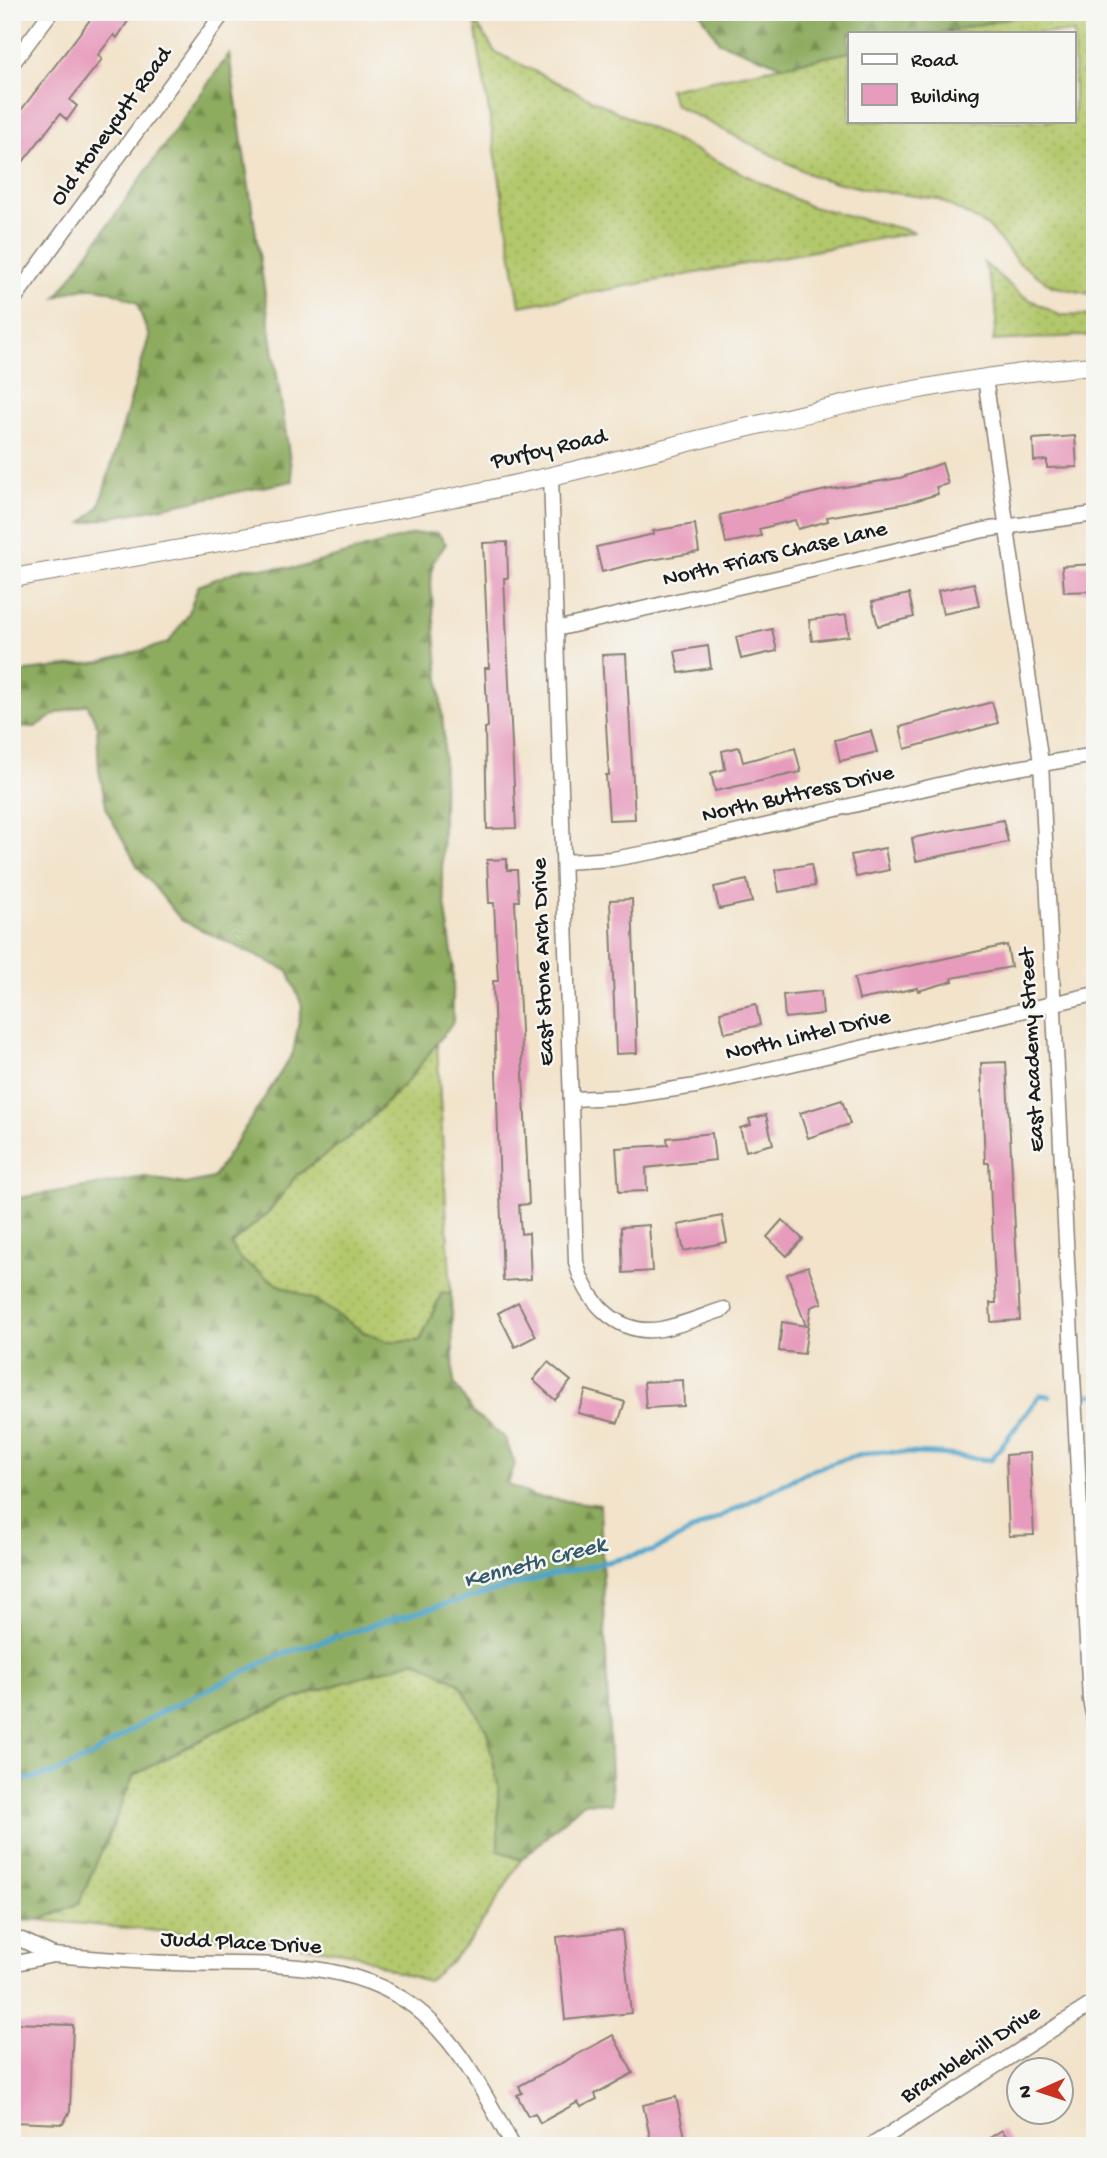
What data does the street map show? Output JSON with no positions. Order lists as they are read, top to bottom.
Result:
{
  "streets": {
    "street": [
      "Old Honeycutt Road",
      "Purfoy Road",
      "North Friars Chase Lane",
      "North Buttress Drive",
      "East Stone Arch Drive",
      "North Lintel Drive",
      "East Academy Street",
      "Judd Place Drive",
      "Bramblehill Drive"
    ]
  },
  "crossings": [
    ["Purfoy Road", "East Stone Arch Drive"],
    ["Purfoy Road", "East Academy Street"],
    ["North Friars Chase Lane", "East Stone Arch Drive"],
    ["North Friars Chase Lane", "East Academy Street"],
    ["North Buttress Drive", "East Stone Arch Drive"],
    ["North Buttress Drive", "East Academy Street"],
    ["East Stone Arch Drive", "North Lintel Drive"],
    ["North Lintel Drive", "East Academy Street"]
  ],
  "water": ["Kenneth Creek"],
  "legend": ["Road", "Building"],
  "north": "left"
}
